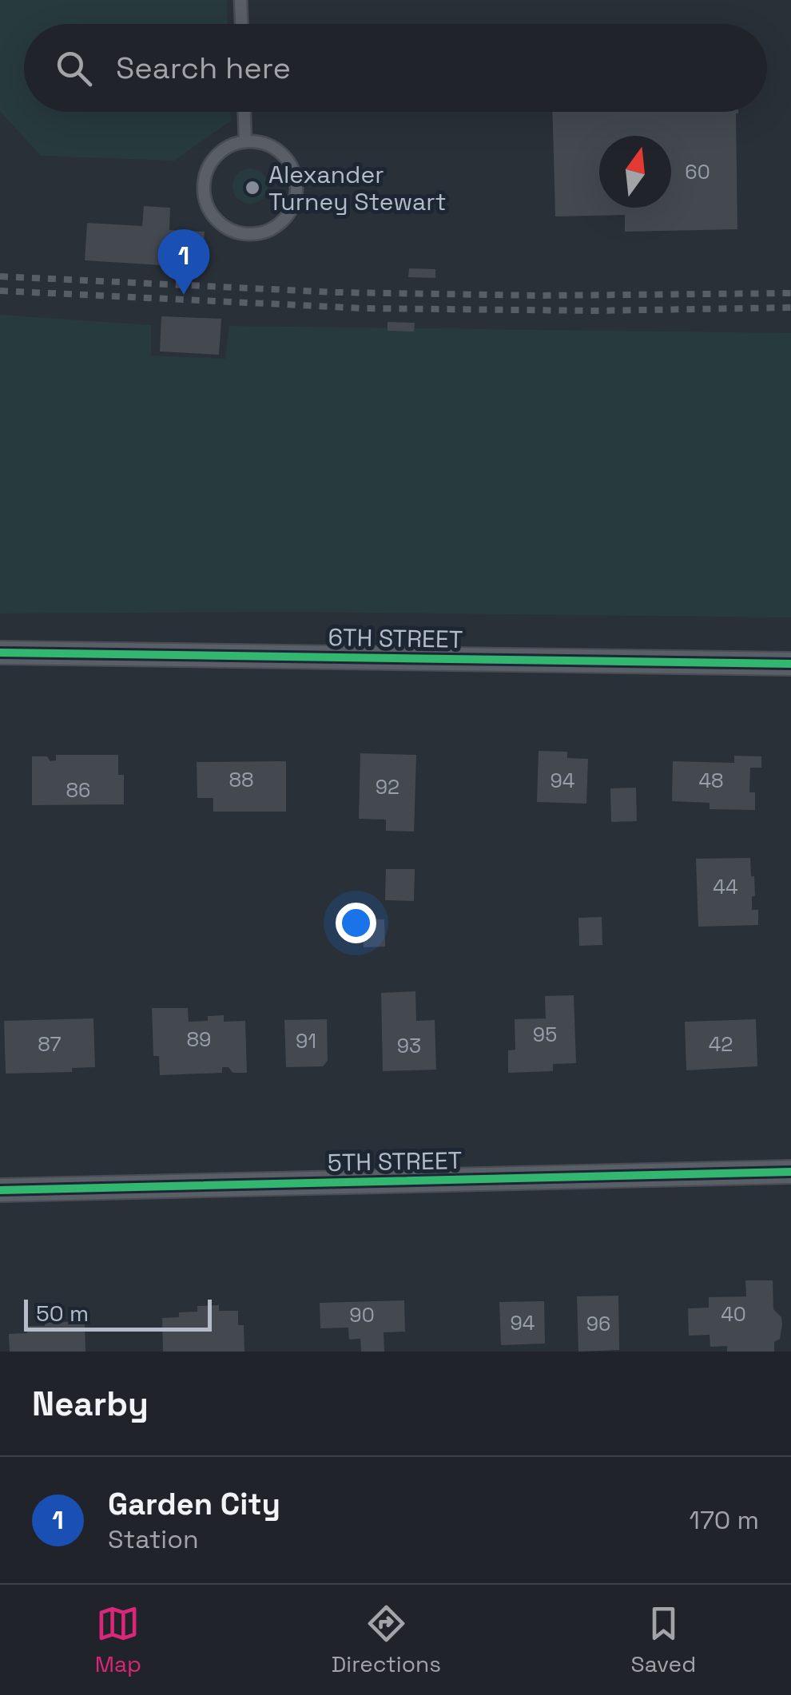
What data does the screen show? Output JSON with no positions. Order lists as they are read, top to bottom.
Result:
{
  "streets": {
    "street": ["6TH STREET", "5TH STREET"]
  },
  "places": ["Alexander Turney Stewart"],
  "house_numbers": [
    "60",
    "88",
    "94",
    "48",
    "92",
    "86",
    "44",
    "95",
    "89",
    "91",
    "87",
    "42",
    "93",
    "40",
    "90",
    "94",
    "96"
  ],
  "scale_bar": "50 m",
  "north": "top",
  "page": {
    "search": "Search here",
    "pins": "1",
    "scale": "50 m",
    "heading": "Nearby",
    "list": [
      {
        "mark": "1",
        "name": "Garden City",
        "note": "Station",
        "value": "170 m"
      }
    ],
    "nav": ["Map", "Directions", "Saved"]
  }
}
